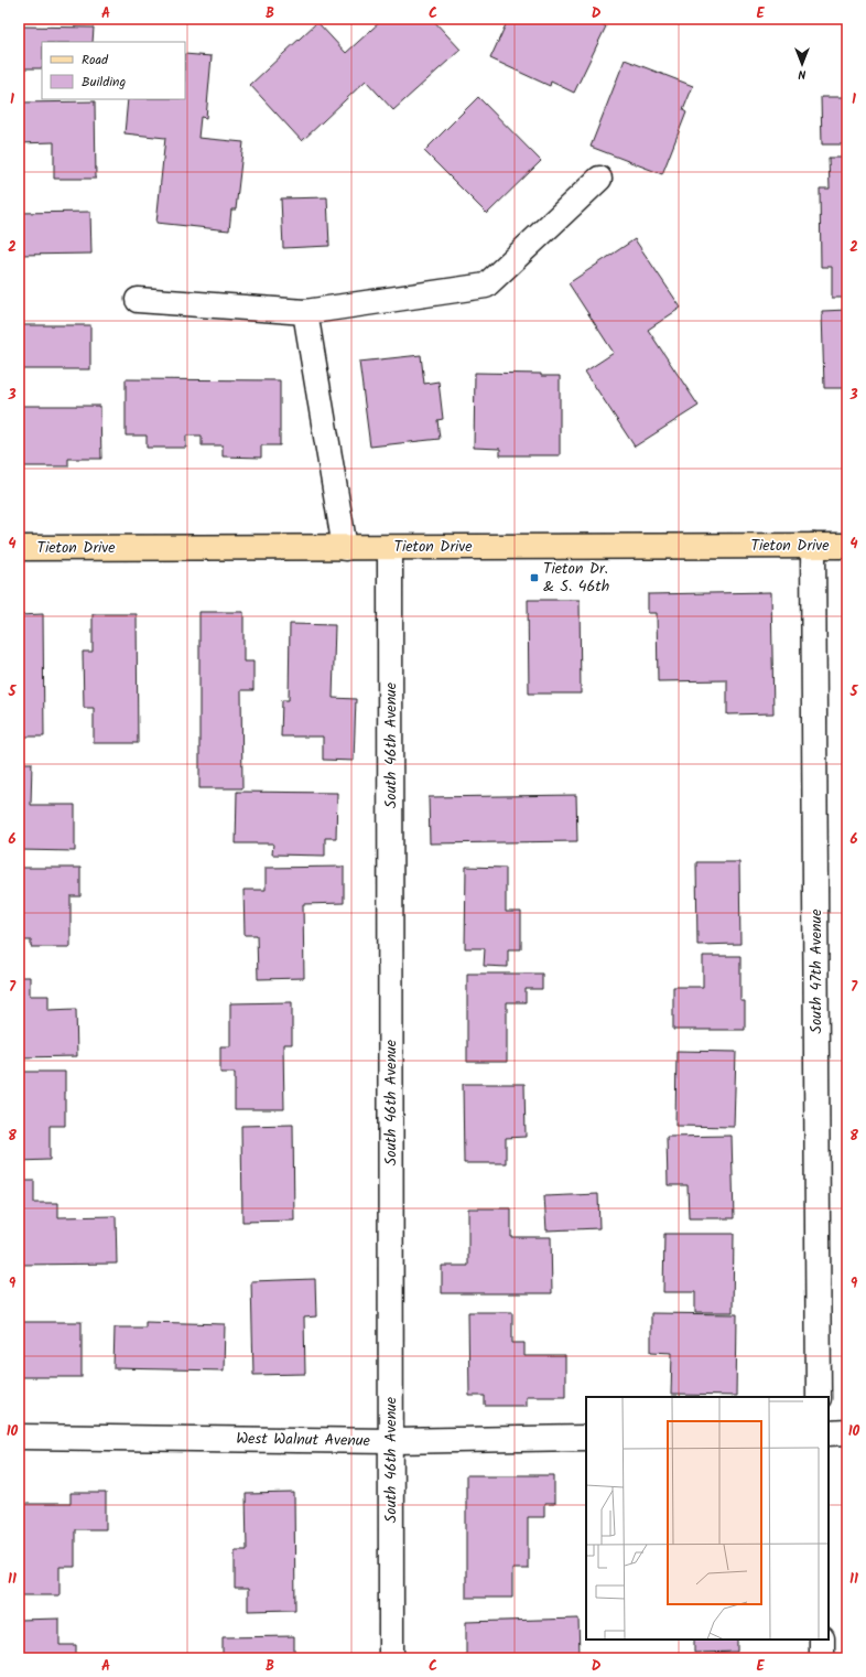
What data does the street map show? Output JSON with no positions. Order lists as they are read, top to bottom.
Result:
{
  "streets": {
    "main road": ["Tieton Drive"],
    "street": ["South 46th Avenue", "South 47th Avenue", "West Walnut Avenue"]
  },
  "crossings": [
    ["Tieton Drive", "South 46th Avenue"],
    ["Tieton Drive", "South 47th Avenue"],
    ["South 46th Avenue", "West Walnut Avenue"]
  ],
  "places": {
    "transit": ["Tieton Dr. & S. 46th"]
  },
  "legend": ["Road", "Building"],
  "north": "bottom",
  "grid": {
    "columns": [
      "A",
      "B",
      "C",
      "D",
      "E"
    ],
    "rows": [
      "1",
      "2",
      "3",
      "4",
      "5",
      "6",
      "7",
      "8",
      "9",
      "10",
      "11"
    ]
  }
}
